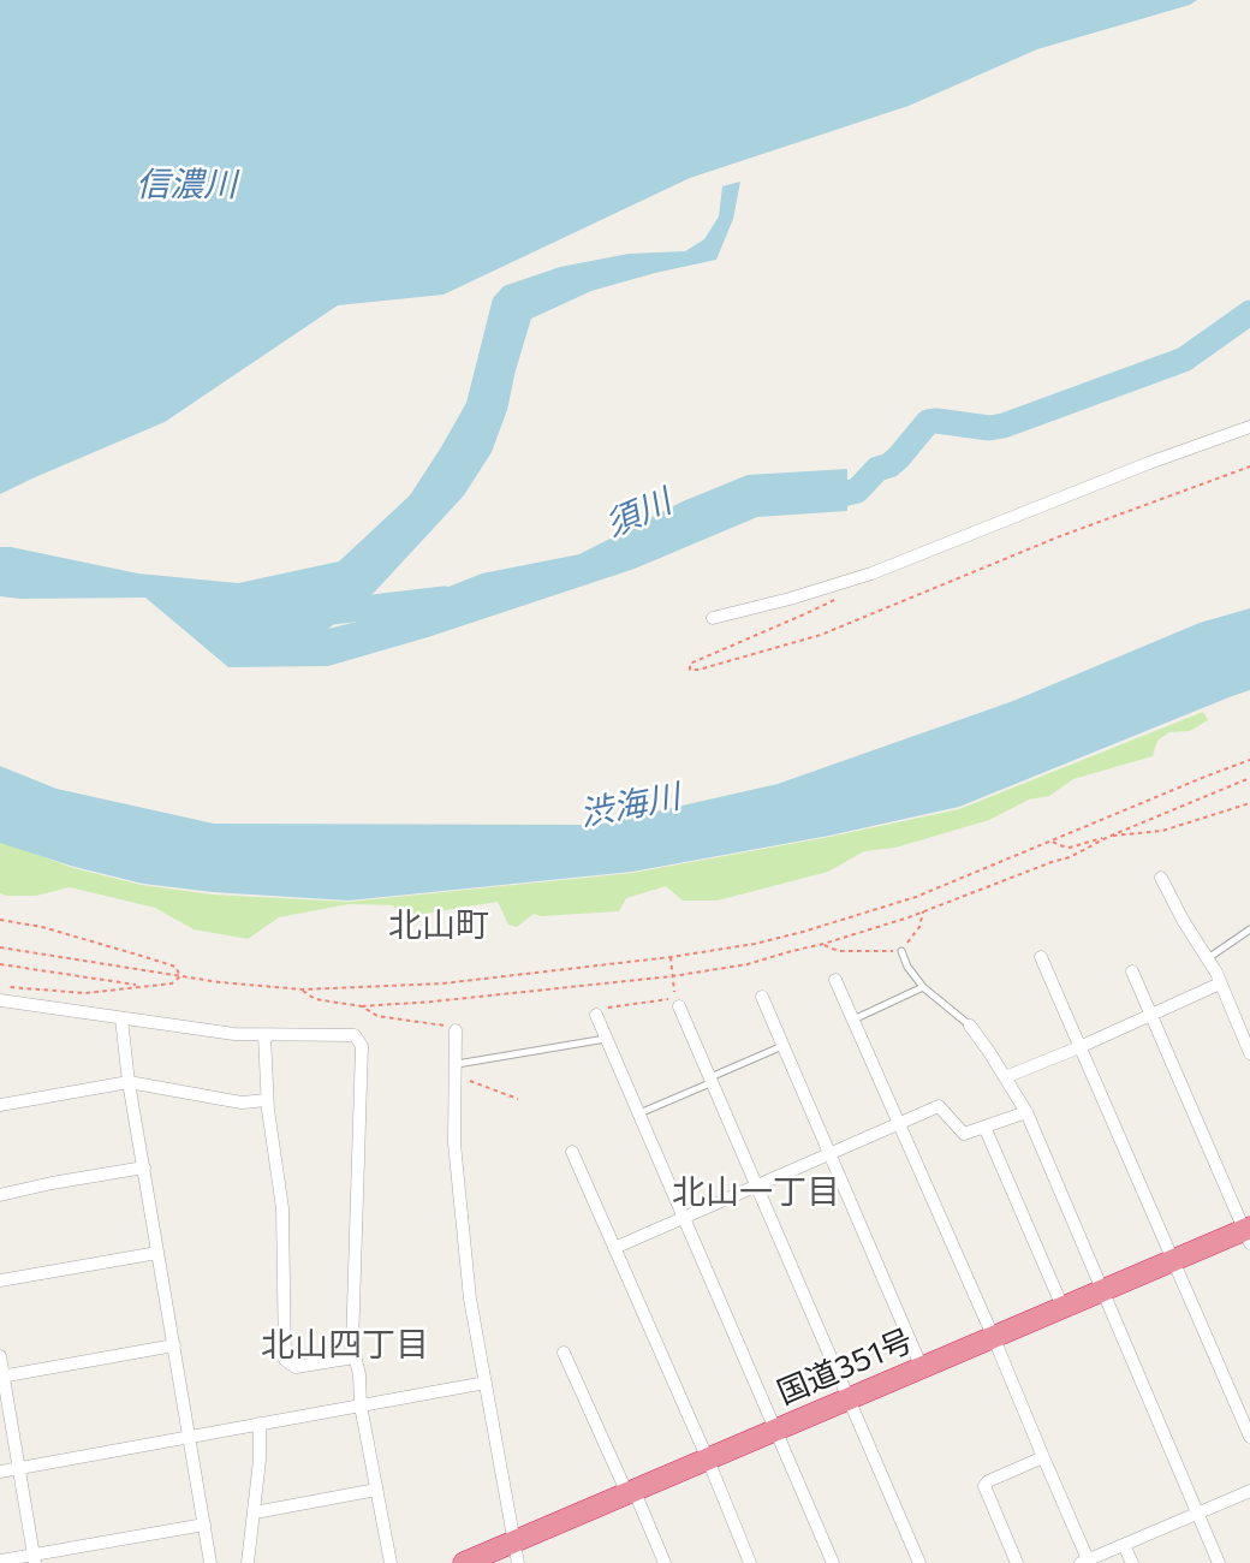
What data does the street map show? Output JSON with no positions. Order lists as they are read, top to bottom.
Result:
{
  "streets": {
    "highway": ["国道351号"]
  },
  "districts": ["北山町", "北山一丁目", "北山四丁目"],
  "water": ["信濃川", "須川", "渋海川"]
}
